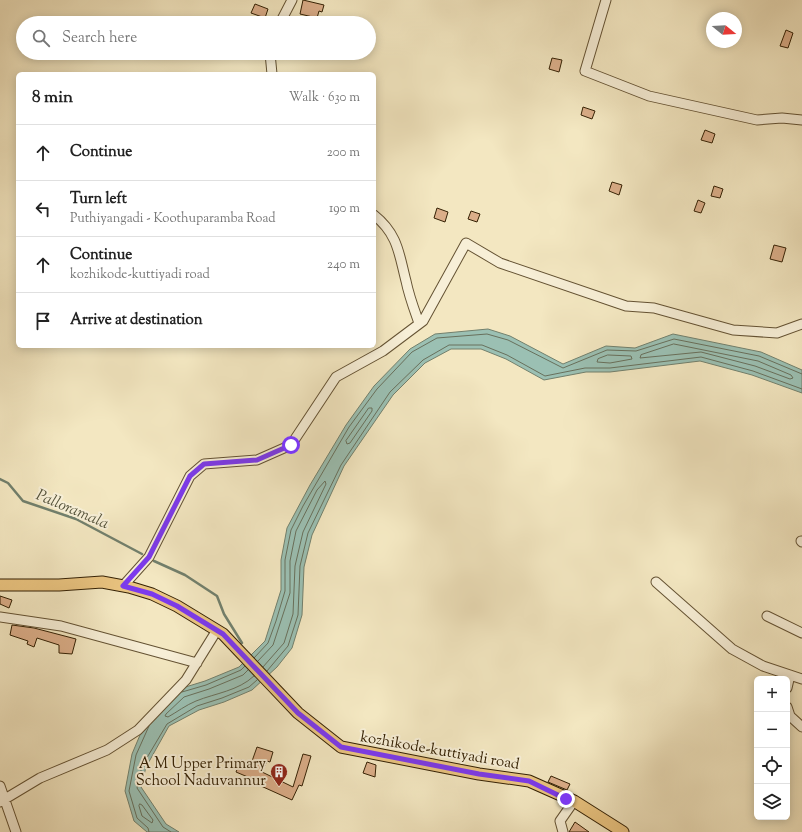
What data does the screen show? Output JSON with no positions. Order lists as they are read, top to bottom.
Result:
{
  "streets": {
    "main road": ["kozhikode-kuttiyadi road"]
  },
  "water": ["Palloramala"],
  "places": {
    "building": ["A M Upper Primary School Naduvannur"]
  },
  "north": "right",
  "page": {
    "search": "Search here",
    "heading": ["8 min", "Walk · 630 m"],
    "list": [
      ["Continue", "200 m"],
      ["Turn left", "Puthiyangadi - Koothuparamba Road", "190 m"],
      ["Continue", "kozhikode-kuttiyadi road", "240 m"],
      "Arrive at destination"
    ],
    "map_buttons": ["+", "−"]
  }
}
